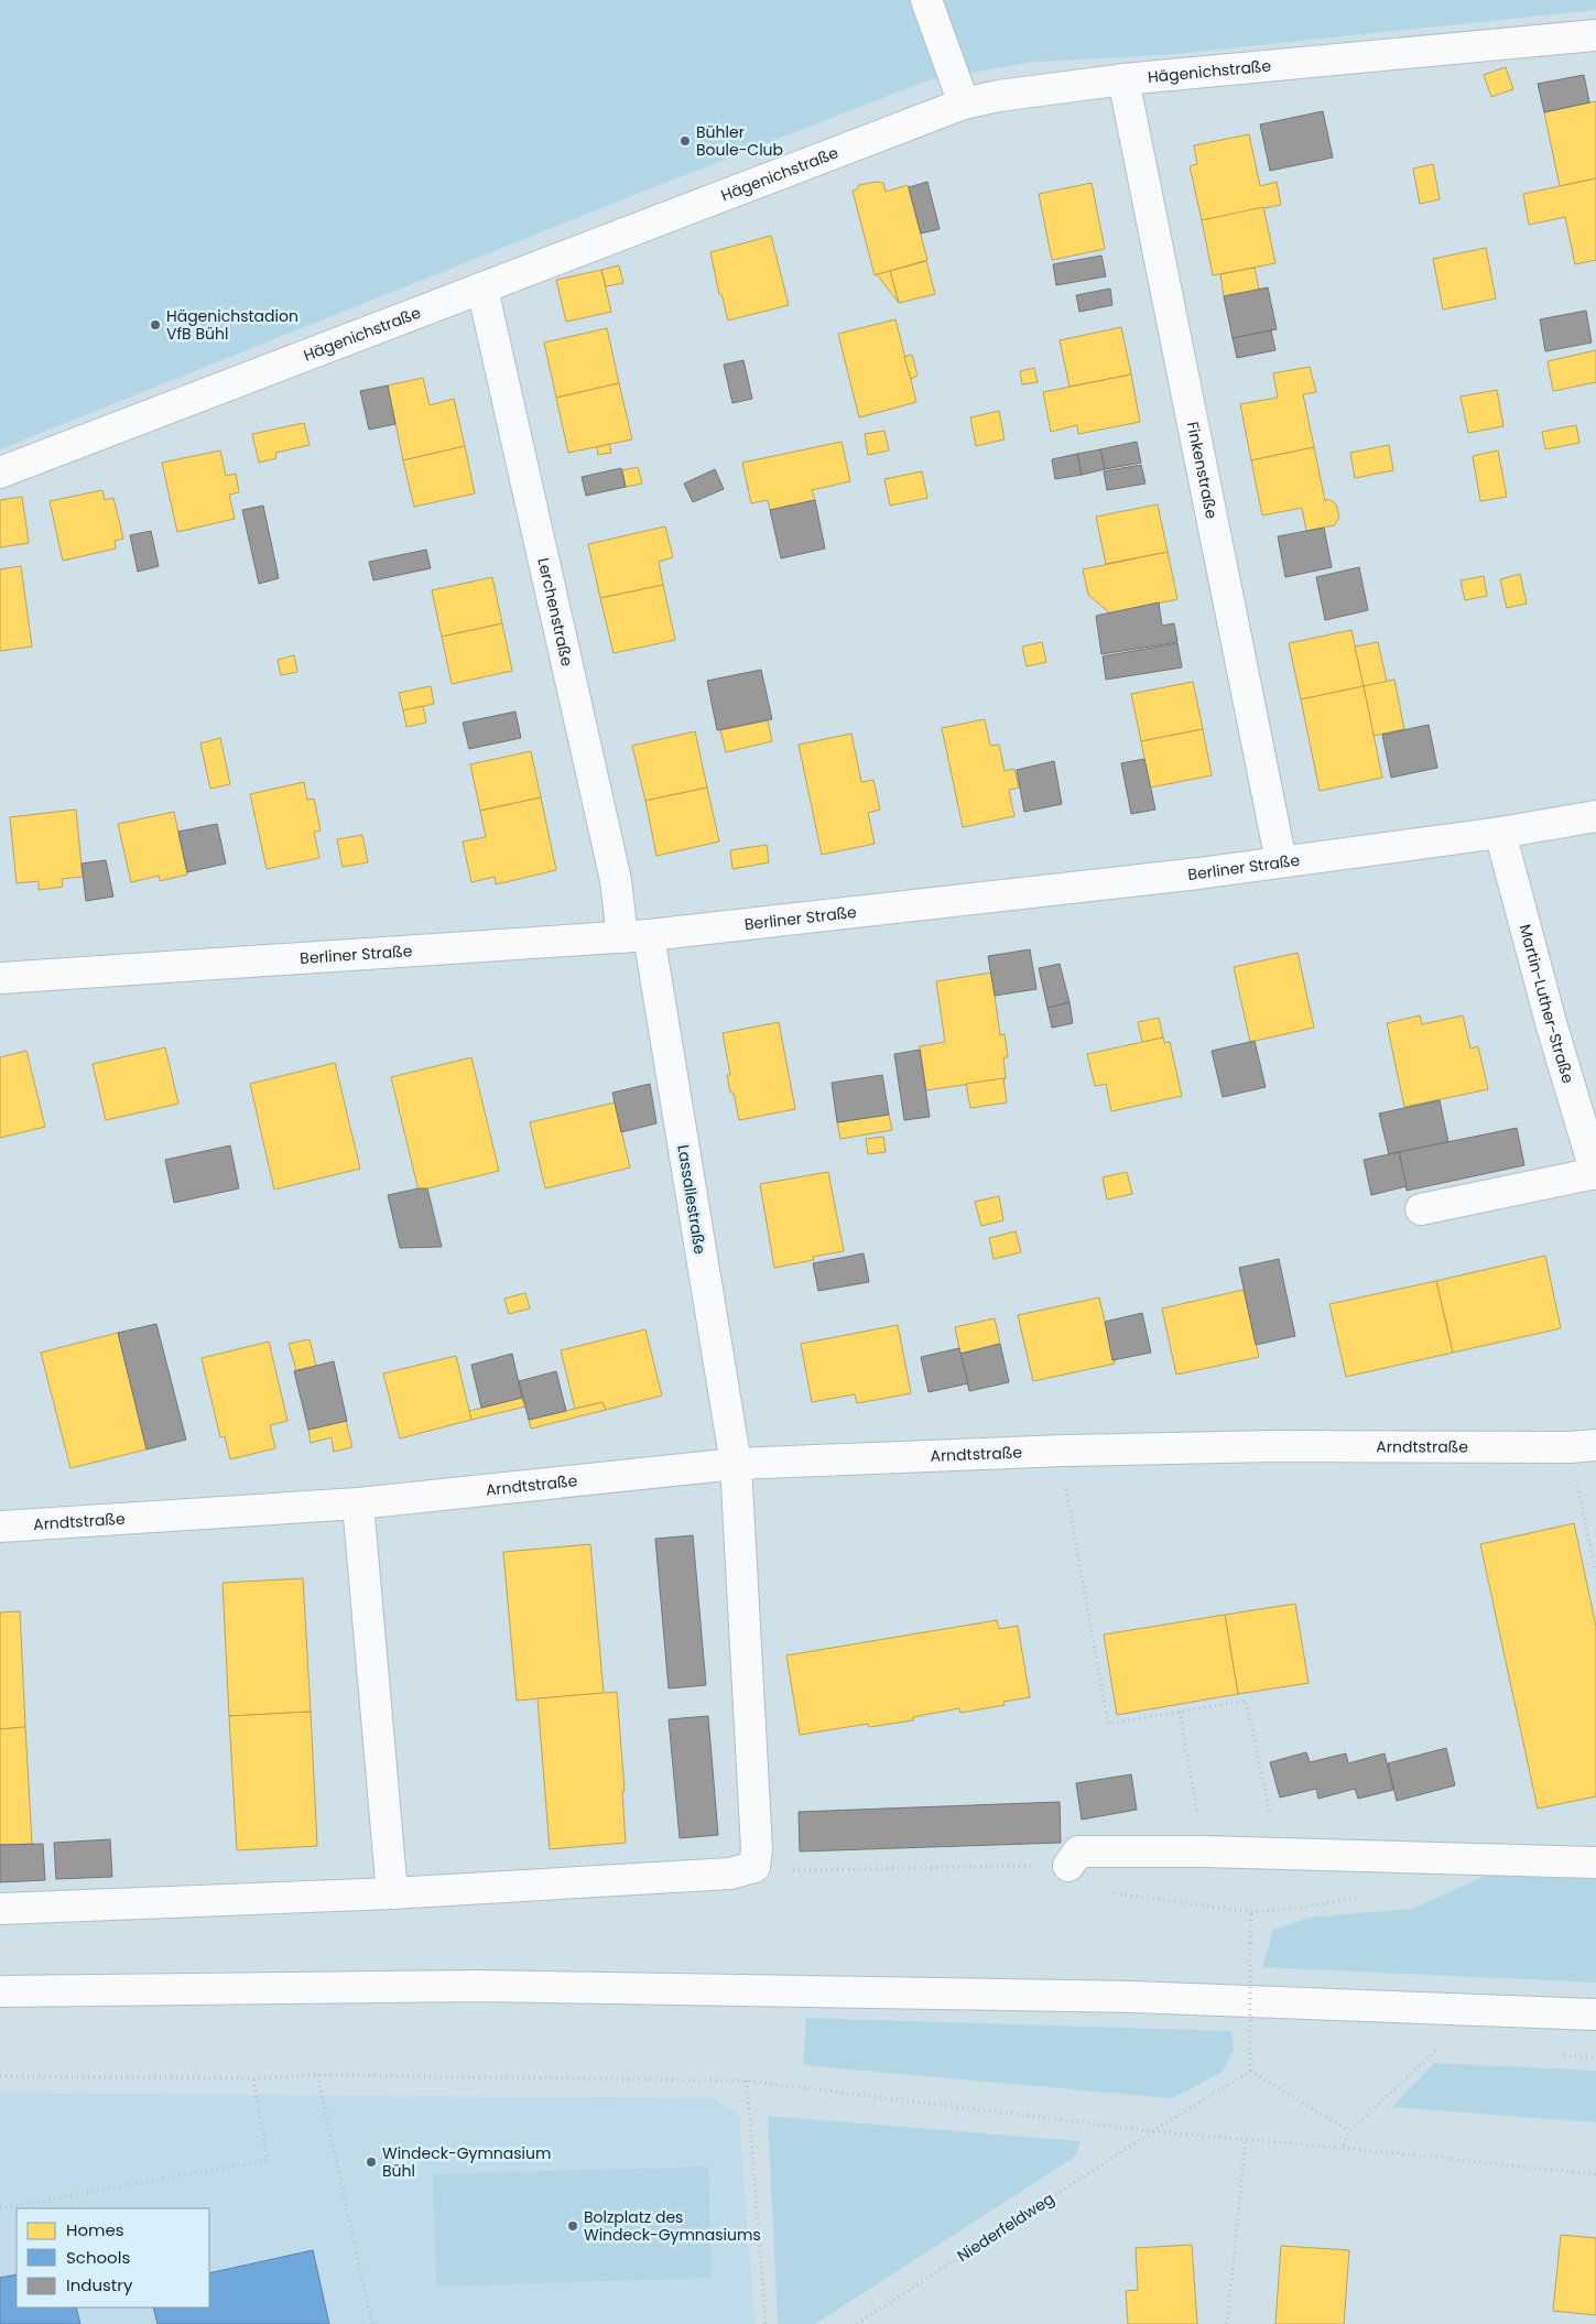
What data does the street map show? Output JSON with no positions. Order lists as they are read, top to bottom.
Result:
{
  "streets": {
    "street": [
      "Hägenichstraße",
      "Finkenstraße",
      "Lerchenstraße",
      "Berliner Straße",
      "Martin-Luther-Straße",
      "Lassallestraße",
      "Arndtstraße"
    ],
    "path": ["Niederfeldweg"]
  },
  "crossings": [
    ["Hägenichstraße", "Finkenstraße"],
    ["Hägenichstraße", "Lerchenstraße"],
    ["Finkenstraße", "Berliner Straße"],
    ["Lerchenstraße", "Berliner Straße"],
    ["Lerchenstraße", "Lassallestraße"],
    ["Berliner Straße", "Martin-Luther-Straße"],
    ["Berliner Straße", "Lassallestraße"],
    ["Lassallestraße", "Arndtstraße"]
  ],
  "places": [
    "Bühler Boule-Club",
    "Hägenichstadion VfB Bühl",
    "Windeck-Gymnasium Bühl",
    "Bolzplatz des Windeck-Gymnasiums"
  ],
  "legend": ["Homes", "Schools", "Industry"]
}
